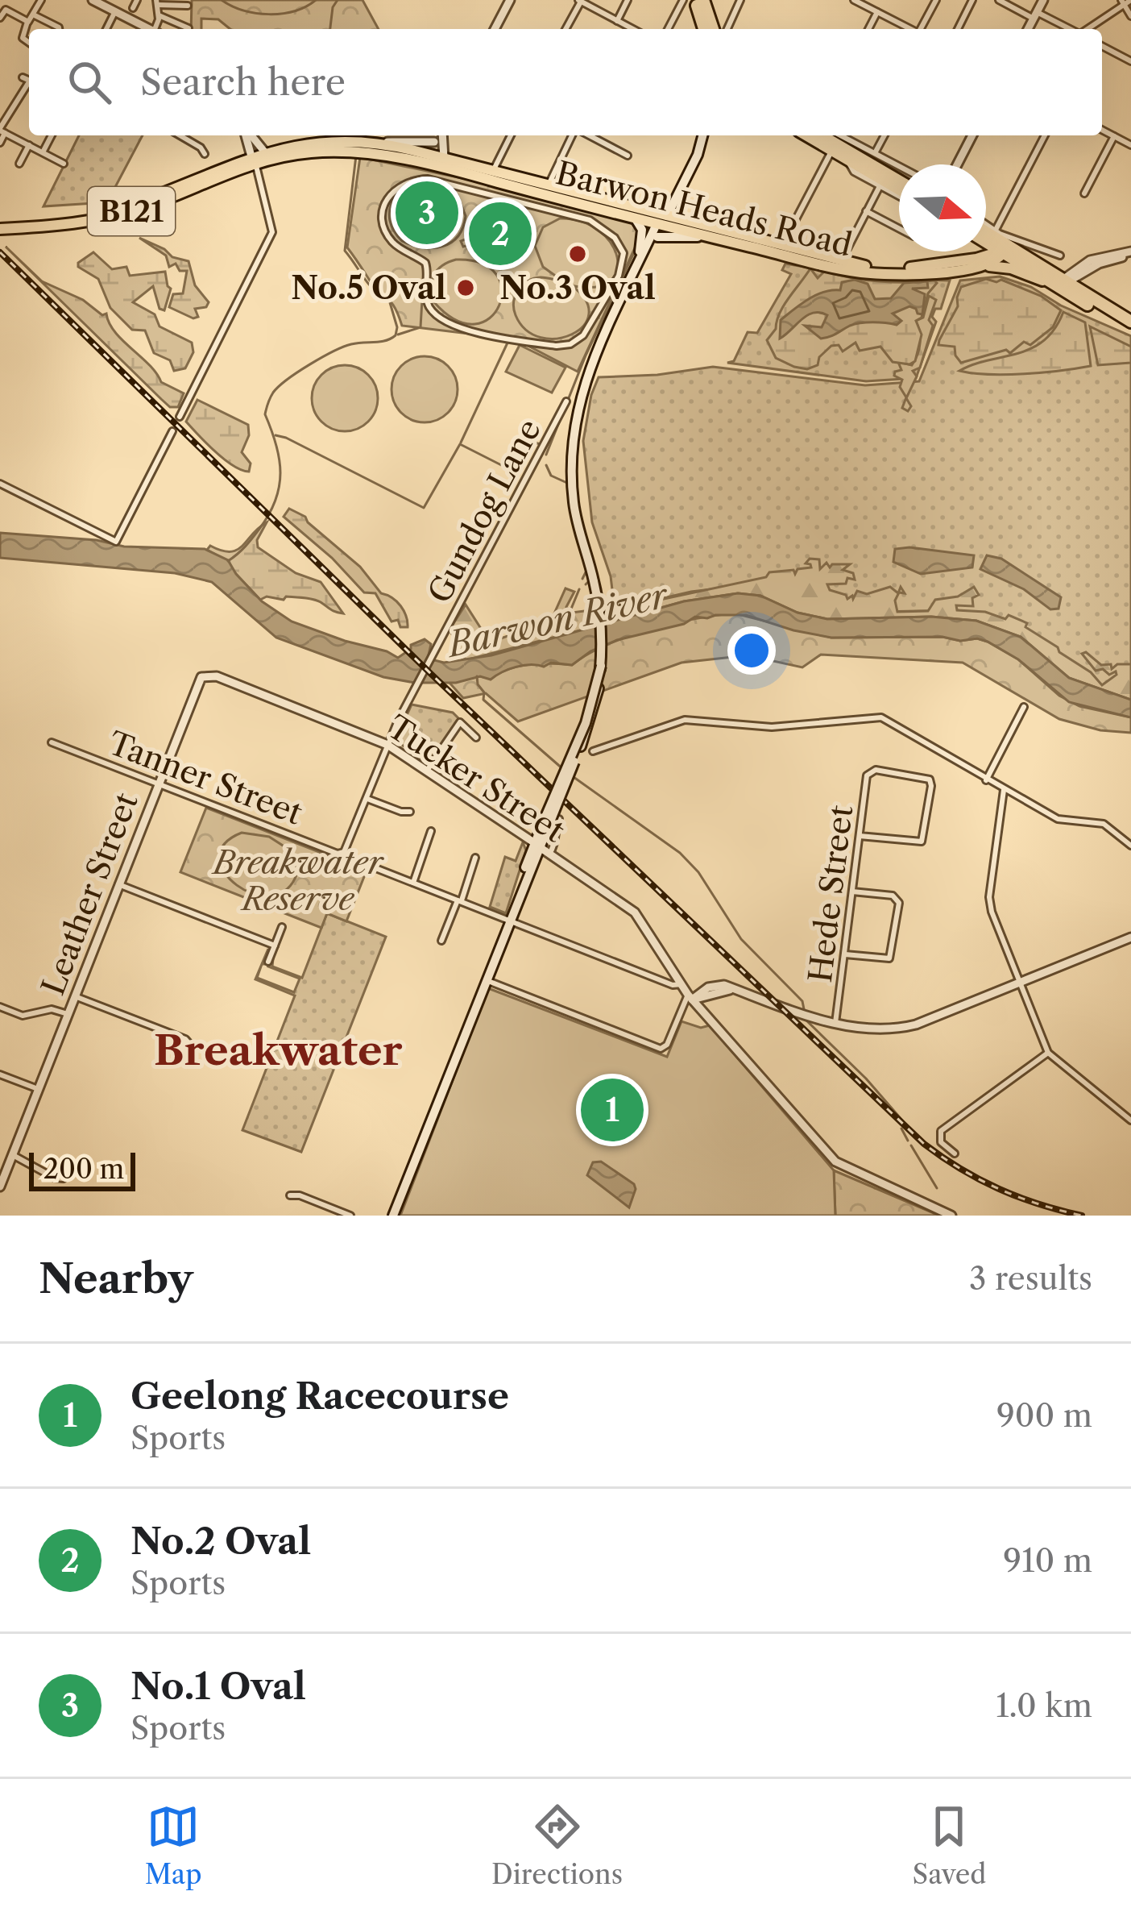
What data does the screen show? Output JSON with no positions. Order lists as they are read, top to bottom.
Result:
{
  "streets": {
    "main road": ["Barwon Heads Road", "B121"],
    "street": [
      "Gundog Lane",
      "Tanner Street",
      "Tucker Street",
      "Leather Street",
      "Hede Street"
    ]
  },
  "crossings": [
    ["Barwon Heads Road", "B121"],
    ["Gundog Lane", "Tanner Street"],
    ["Gundog Lane", "Tucker Street"],
    ["Tanner Street", "Tucker Street"],
    ["Tanner Street", "Leather Street"],
    ["Tucker Street", "Leather Street"]
  ],
  "districts": ["Breakwater"],
  "water": ["Barwon River"],
  "parks": ["Breakwater Reserve"],
  "places": ["No.3 Oval", "No.5 Oval"],
  "scale_bar": "200 m",
  "north": "right",
  "page": {
    "search": "Search here",
    "pins": ["3", "2", "1"],
    "scale": "200 m",
    "heading": ["Nearby", "3 results"],
    "list": [
      {
        "mark": "1",
        "name": "Geelong Racecourse",
        "note": "Sports",
        "value": "900 m"
      },
      {
        "mark": "2",
        "name": "No.2 Oval",
        "note": "Sports",
        "value": "910 m"
      },
      {
        "mark": "3",
        "name": "No.1 Oval",
        "note": "Sports",
        "value": "1.0 km"
      }
    ],
    "nav": ["Map", "Directions", "Saved"]
  }
}
